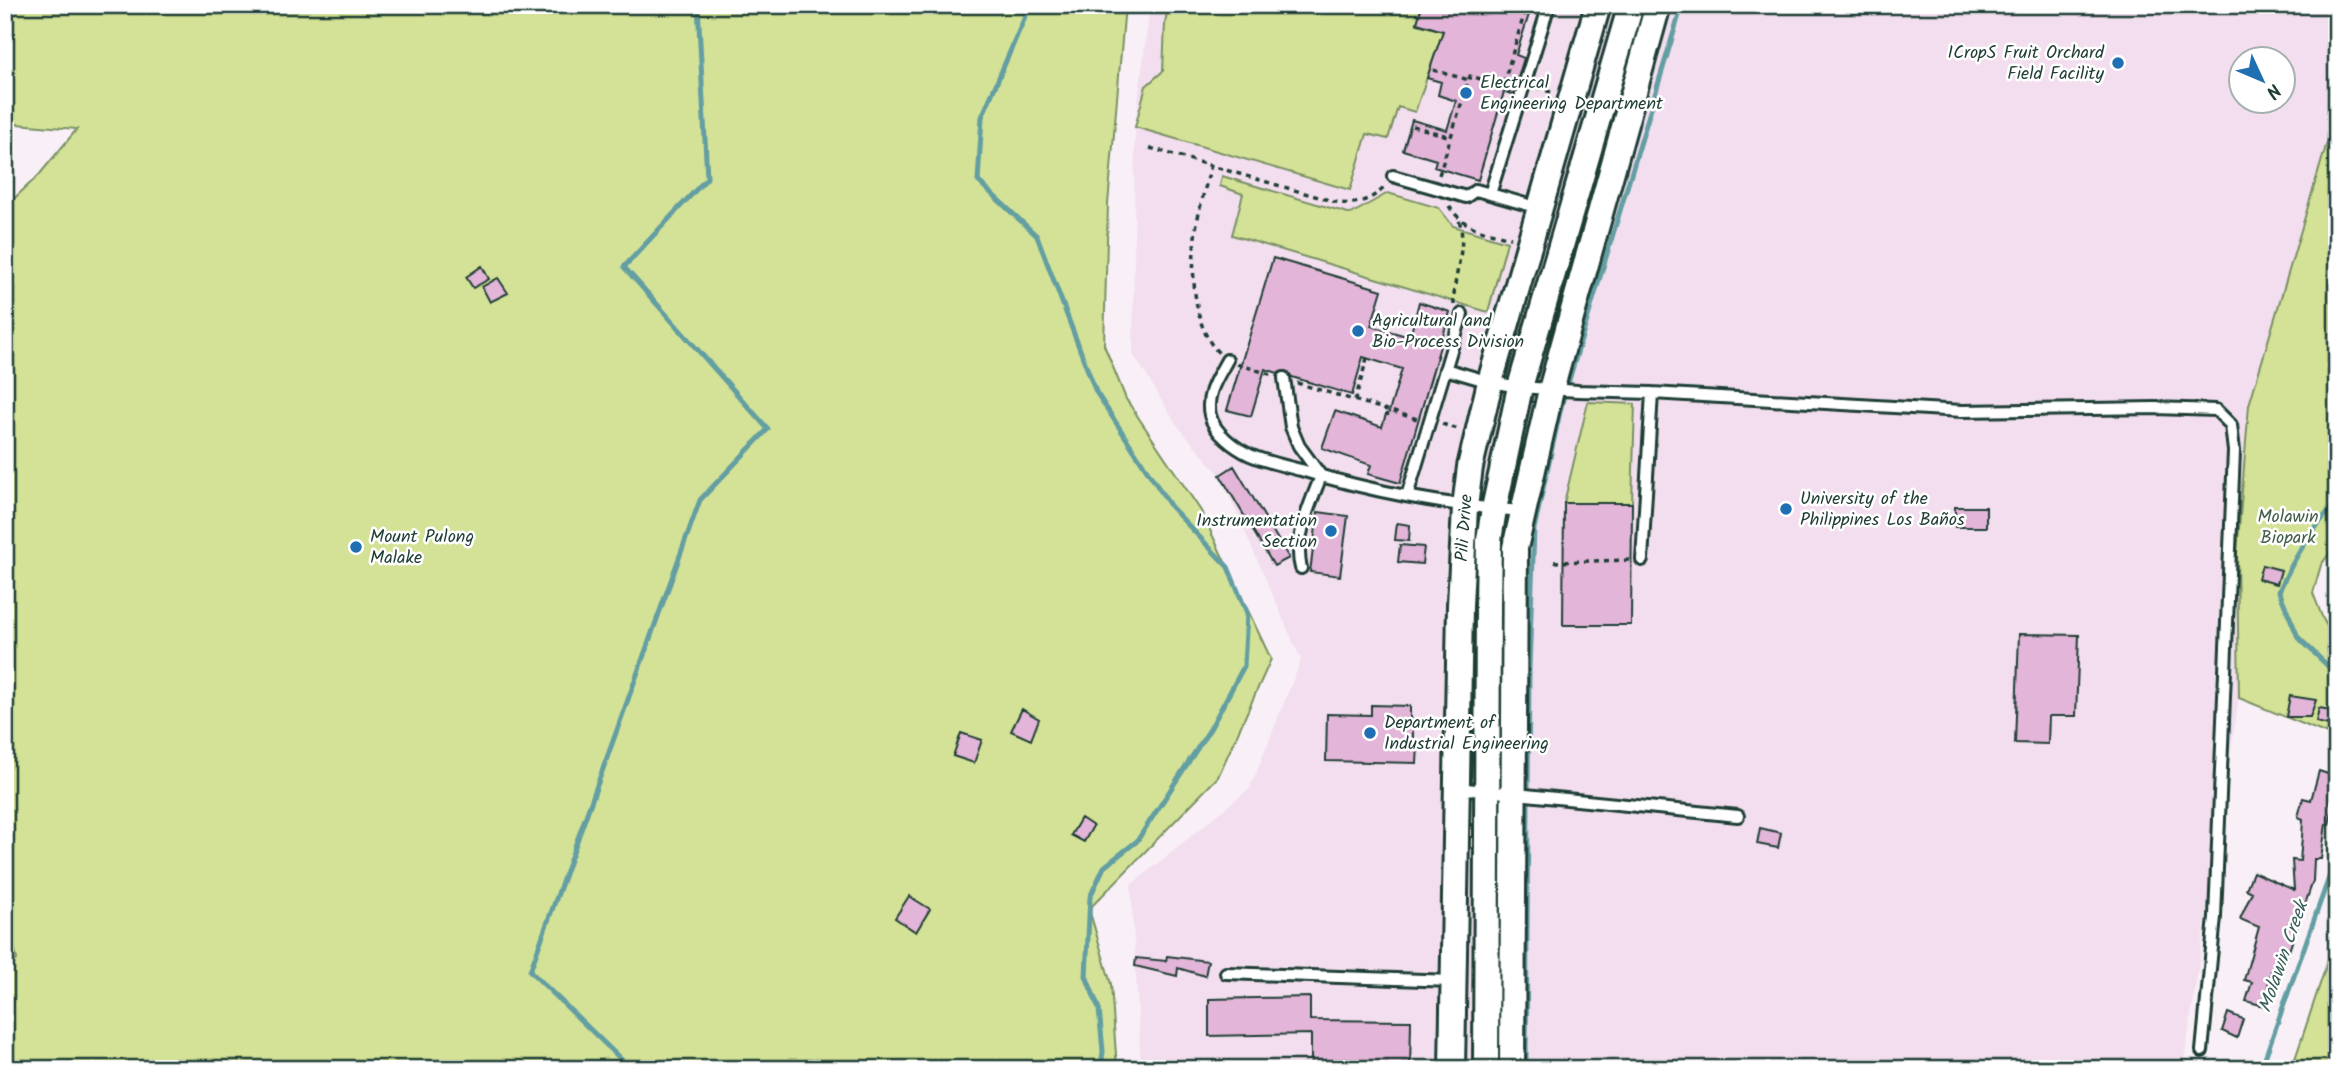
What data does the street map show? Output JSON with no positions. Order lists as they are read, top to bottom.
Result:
{
  "streets": {
    "street": ["Pili Drive"]
  },
  "water": ["Molawin Creek"],
  "parks": ["Molawin Biopark"],
  "places": [
    "ICropS Fruit Orchard Field Facility",
    "Electrical Engineering Department",
    "Agricultural and Bio-Process Division",
    "University of the Philippines Los Baños",
    "Instrumentation Section",
    "Mount Pulong Malake",
    "Department of Industrial Engineering"
  ],
  "north": "bottom right"
}
